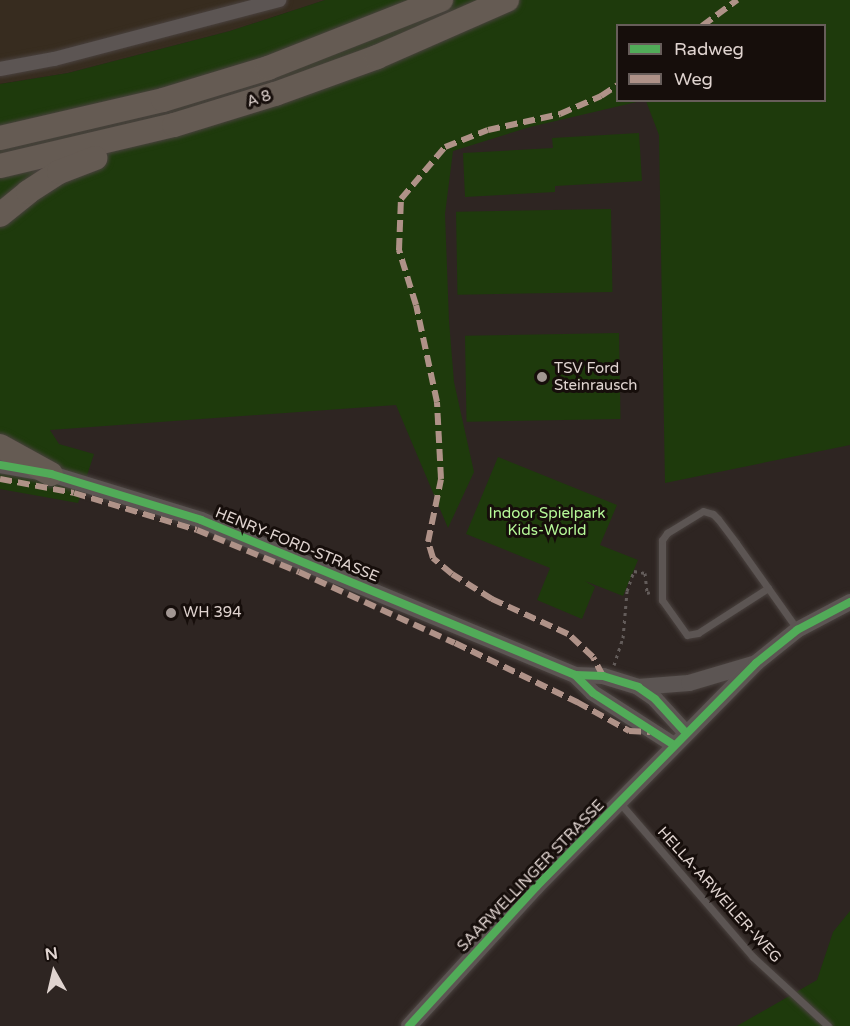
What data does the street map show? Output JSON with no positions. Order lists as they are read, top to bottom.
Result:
{
  "streets": {
    "highway": ["A 8"],
    "street": ["HENRY-FORD-STRASSE", "SAARWELLINGER STRASSE"],
    "lane": ["HELLA-ARWEILER-WEG"]
  },
  "crossings": [
    ["HENRY-FORD-STRASSE", "SAARWELLINGER STRASSE"],
    ["SAARWELLINGER STRASSE", "HELLA-ARWEILER-WEG"]
  ],
  "parks": ["Indoor Spielpark Kids-World"],
  "places": ["TSV Ford Steinrausch", "WH 394"],
  "legend": ["Radweg", "Weg"],
  "north": "top"
}
